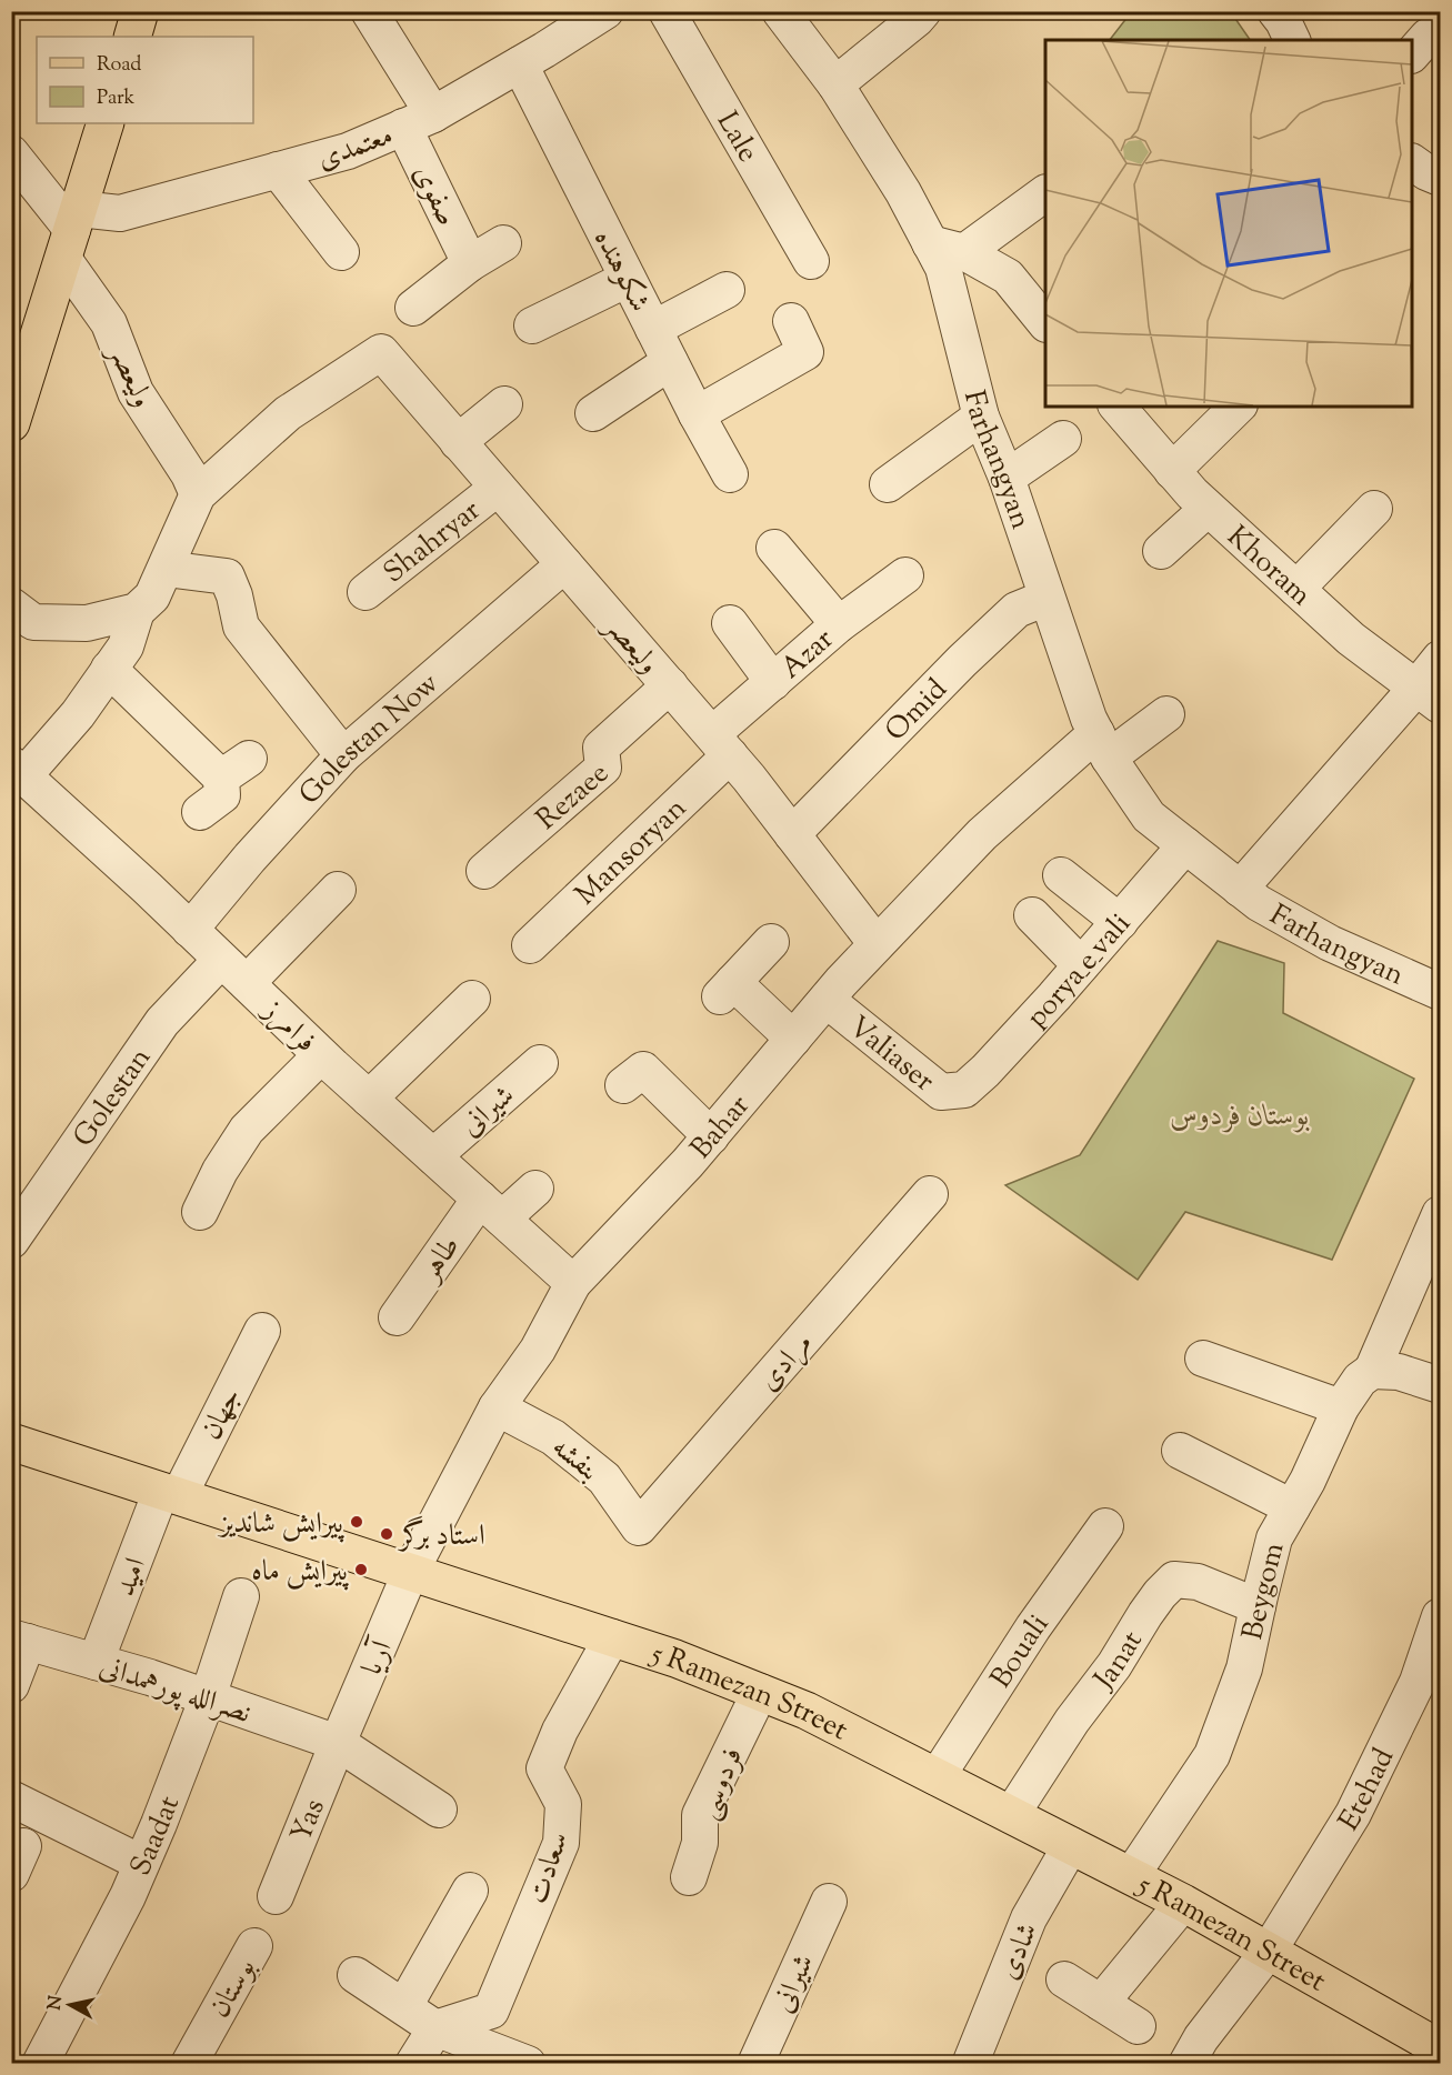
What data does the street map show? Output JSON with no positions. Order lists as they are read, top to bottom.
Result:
{
  "streets": {
    "main road": ["5 Ramezan Street"],
    "street": [
      "Lale",
      "معتمدی",
      "صفوی",
      "شکوهنده",
      "ولیعصر",
      "Farhangyan",
      "Shahryar",
      "Khoram",
      "Azar",
      "Omid",
      "Golestan Now",
      "Rezaee",
      "Mansoryan",
      "porya_e_vali",
      "فرامرز",
      "Valiaser",
      "Golestan",
      "شیرانی",
      "Bahar",
      "طاهر",
      "مرادی",
      "جهان",
      "بنفشه",
      "امید",
      "Beygom",
      "Bouali",
      "آریا",
      "Janat",
      "نصرالله پورهمدانی",
      "فردوسی",
      "Etehad",
      "Yas",
      "Saadat",
      "سعادت",
      "شادی",
      "بوستان"
    ]
  },
  "crossings": [
    ["معتمدی", "صفوی"],
    ["معتمدی", "شکوهنده"],
    ["معتمدی", "ولیعصر"],
    ["ولیعصر", "Shahryar"],
    ["ولیعصر", "Azar"],
    ["ولیعصر", "Omid"],
    ["ولیعصر", "Golestan Now"],
    ["ولیعصر", "Rezaee"],
    ["ولیعصر", "Mansoryan"],
    ["ولیعصر", "Bahar"],
    ["Farhangyan", "Khoram"],
    ["Farhangyan", "Omid"],
    ["Farhangyan", "porya_e_vali"],
    ["Farhangyan", "Bahar"],
    ["Azar", "Mansoryan"],
    ["Golestan Now", "فرامرز"],
    ["porya_e_vali", "Valiaser"],
    ["فرامرز", "Golestan"],
    ["فرامرز", "شیرانی"],
    ["فرامرز", "Bahar"],
    ["فرامرز", "طاهر"],
    ["Valiaser", "Bahar"],
    ["Bahar", "بنفشه"],
    ["Bahar", "آریا"],
    ["Bahar", "5 Ramezan Street"],
    ["مرادی", "بنفشه"],
    ["جهان", "امید"],
    ["جهان", "5 Ramezan Street"],
    ["امید", "نصرالله پورهمدانی"],
    ["امید", "5 Ramezan Street"],
    ["Beygom", "Janat"],
    ["Beygom", "5 Ramezan Street"],
    ["Bouali", "5 Ramezan Street"],
    ["آریا", "نصرالله پورهمدانی"],
    ["آریا", "5 Ramezan Street"],
    ["آریا", "Yas"],
    ["Janat", "5 Ramezan Street"],
    ["نصرالله پورهمدانی", "Yas"],
    ["نصرالله پورهمدانی", "Saadat"],
    ["5 Ramezan Street", "فردوسی"],
    ["5 Ramezan Street", "Etehad"],
    ["5 Ramezan Street", "سعادت"],
    ["5 Ramezan Street", "شادی"]
  ],
  "parks": ["بوستان فردوس"],
  "places": ["پیرایش شاندیز", "استاد برگر", "پیرایش ماه"],
  "legend": ["Road", "Park"],
  "north": "left"
}
